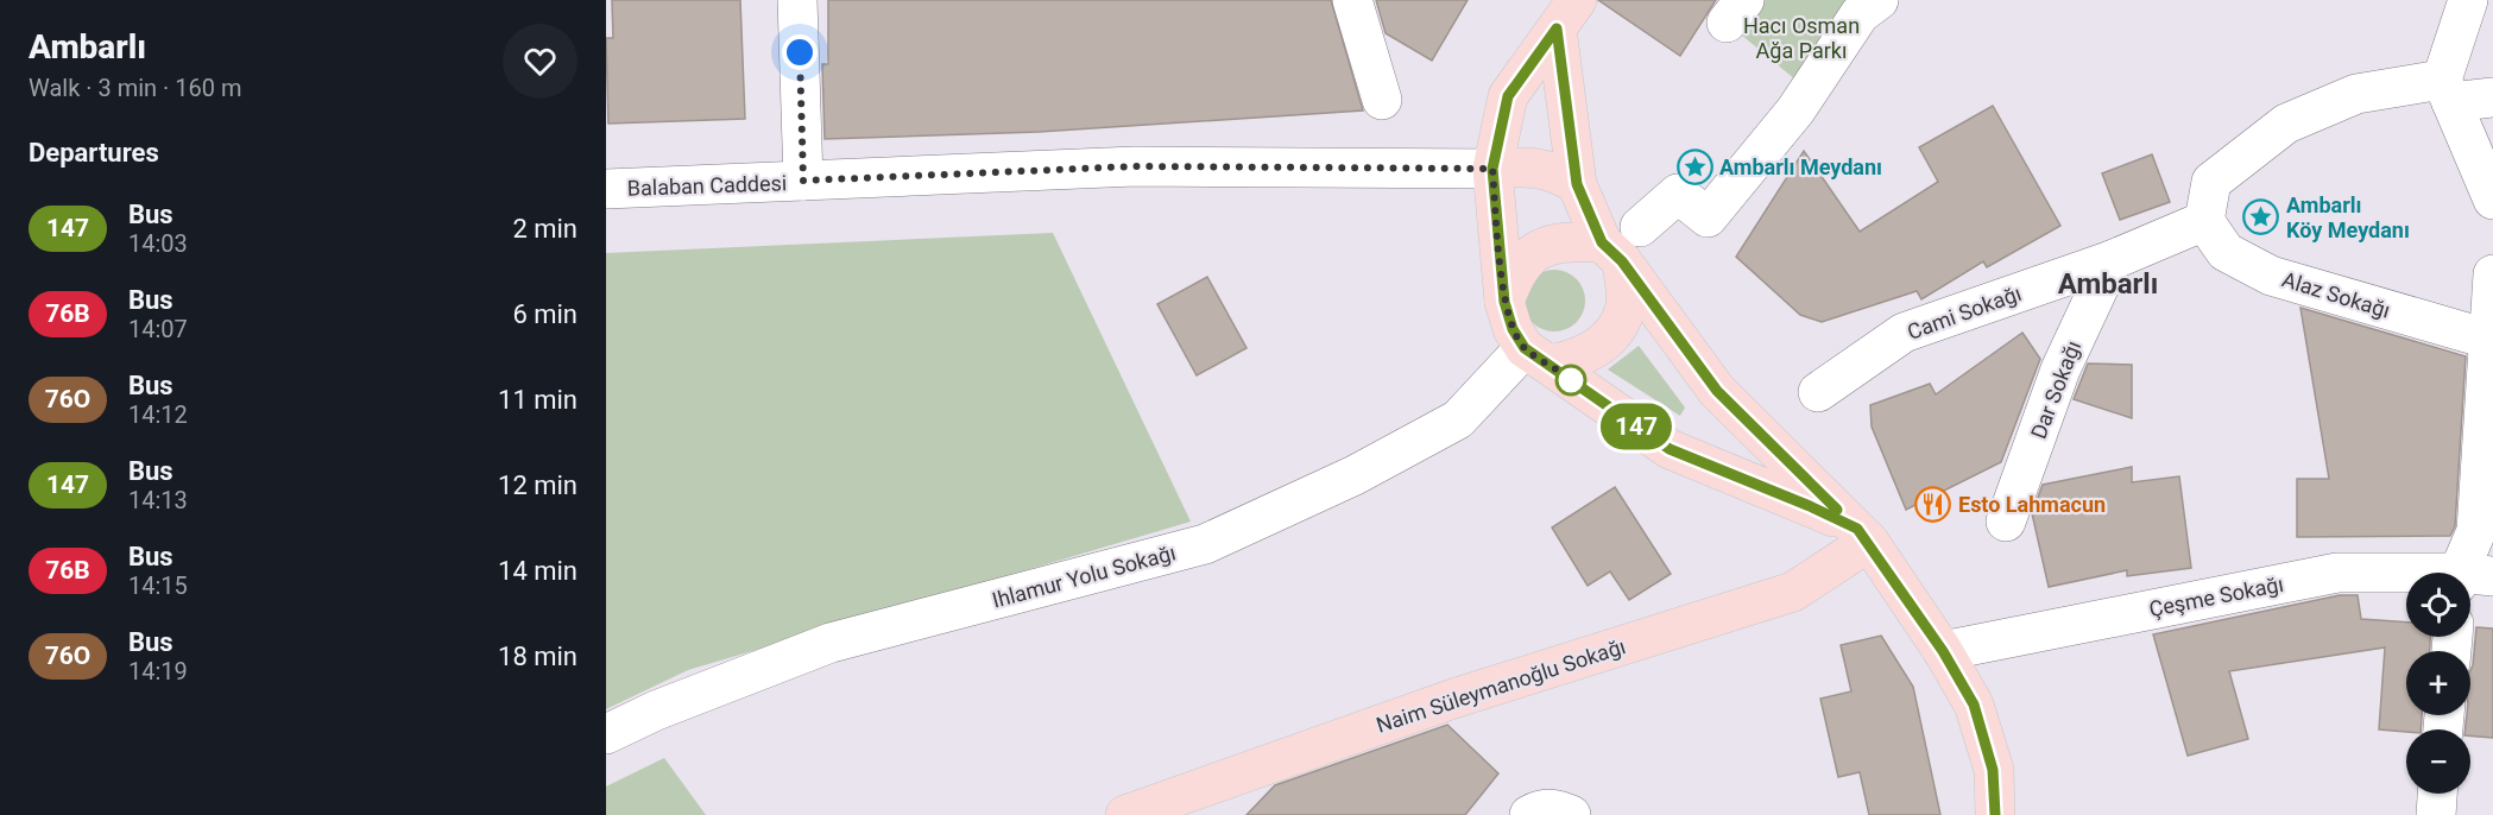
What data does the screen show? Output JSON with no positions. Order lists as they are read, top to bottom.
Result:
{
  "streets": {
    "main road": ["Naim Süleymanoğlu Sokağı"],
    "street": [
      "Balaban Caddesi",
      "Alaz Sokağı",
      "Cami Sokağı",
      "Dar Sokağı",
      "Ihlamur Yolu Sokağı",
      "Çeşme Sokağı"
    ]
  },
  "crossings": [
    ["Alaz Sokağı", "Cami Sokağı"],
    ["Cami Sokağı", "Dar Sokağı"]
  ],
  "districts": ["Ambarlı"],
  "parks": ["Hacı Osman Ağa Parkı"],
  "places": {
    "place": ["Ambarlı Meydanı", "Ambarlı Köy Meydanı"],
    "restaurant": ["Esto Lahmacun"]
  },
  "lines": ["bus line 147"],
  "page": {
    "heading": [
      ["Ambarlı", "Walk · 3 min · 160 m"],
      "Departures"
    ],
    "on_map": "147",
    "list": [
      {
        "mark": "147",
        "name": "Bus",
        "note": "14:03",
        "value": "2 min"
      },
      {
        "mark": "76B",
        "name": "Bus",
        "note": "14:07",
        "value": "6 min"
      },
      {
        "mark": "76O",
        "name": "Bus",
        "note": "14:12",
        "value": "11 min"
      },
      {
        "mark": "147",
        "name": "Bus",
        "note": "14:13",
        "value": "12 min"
      },
      {
        "mark": "76B",
        "name": "Bus",
        "note": "14:15",
        "value": "14 min"
      },
      {
        "mark": "76O",
        "name": "Bus",
        "note": "14:19",
        "value": "18 min"
      }
    ],
    "map_buttons": ["+", "−"]
  }
}
